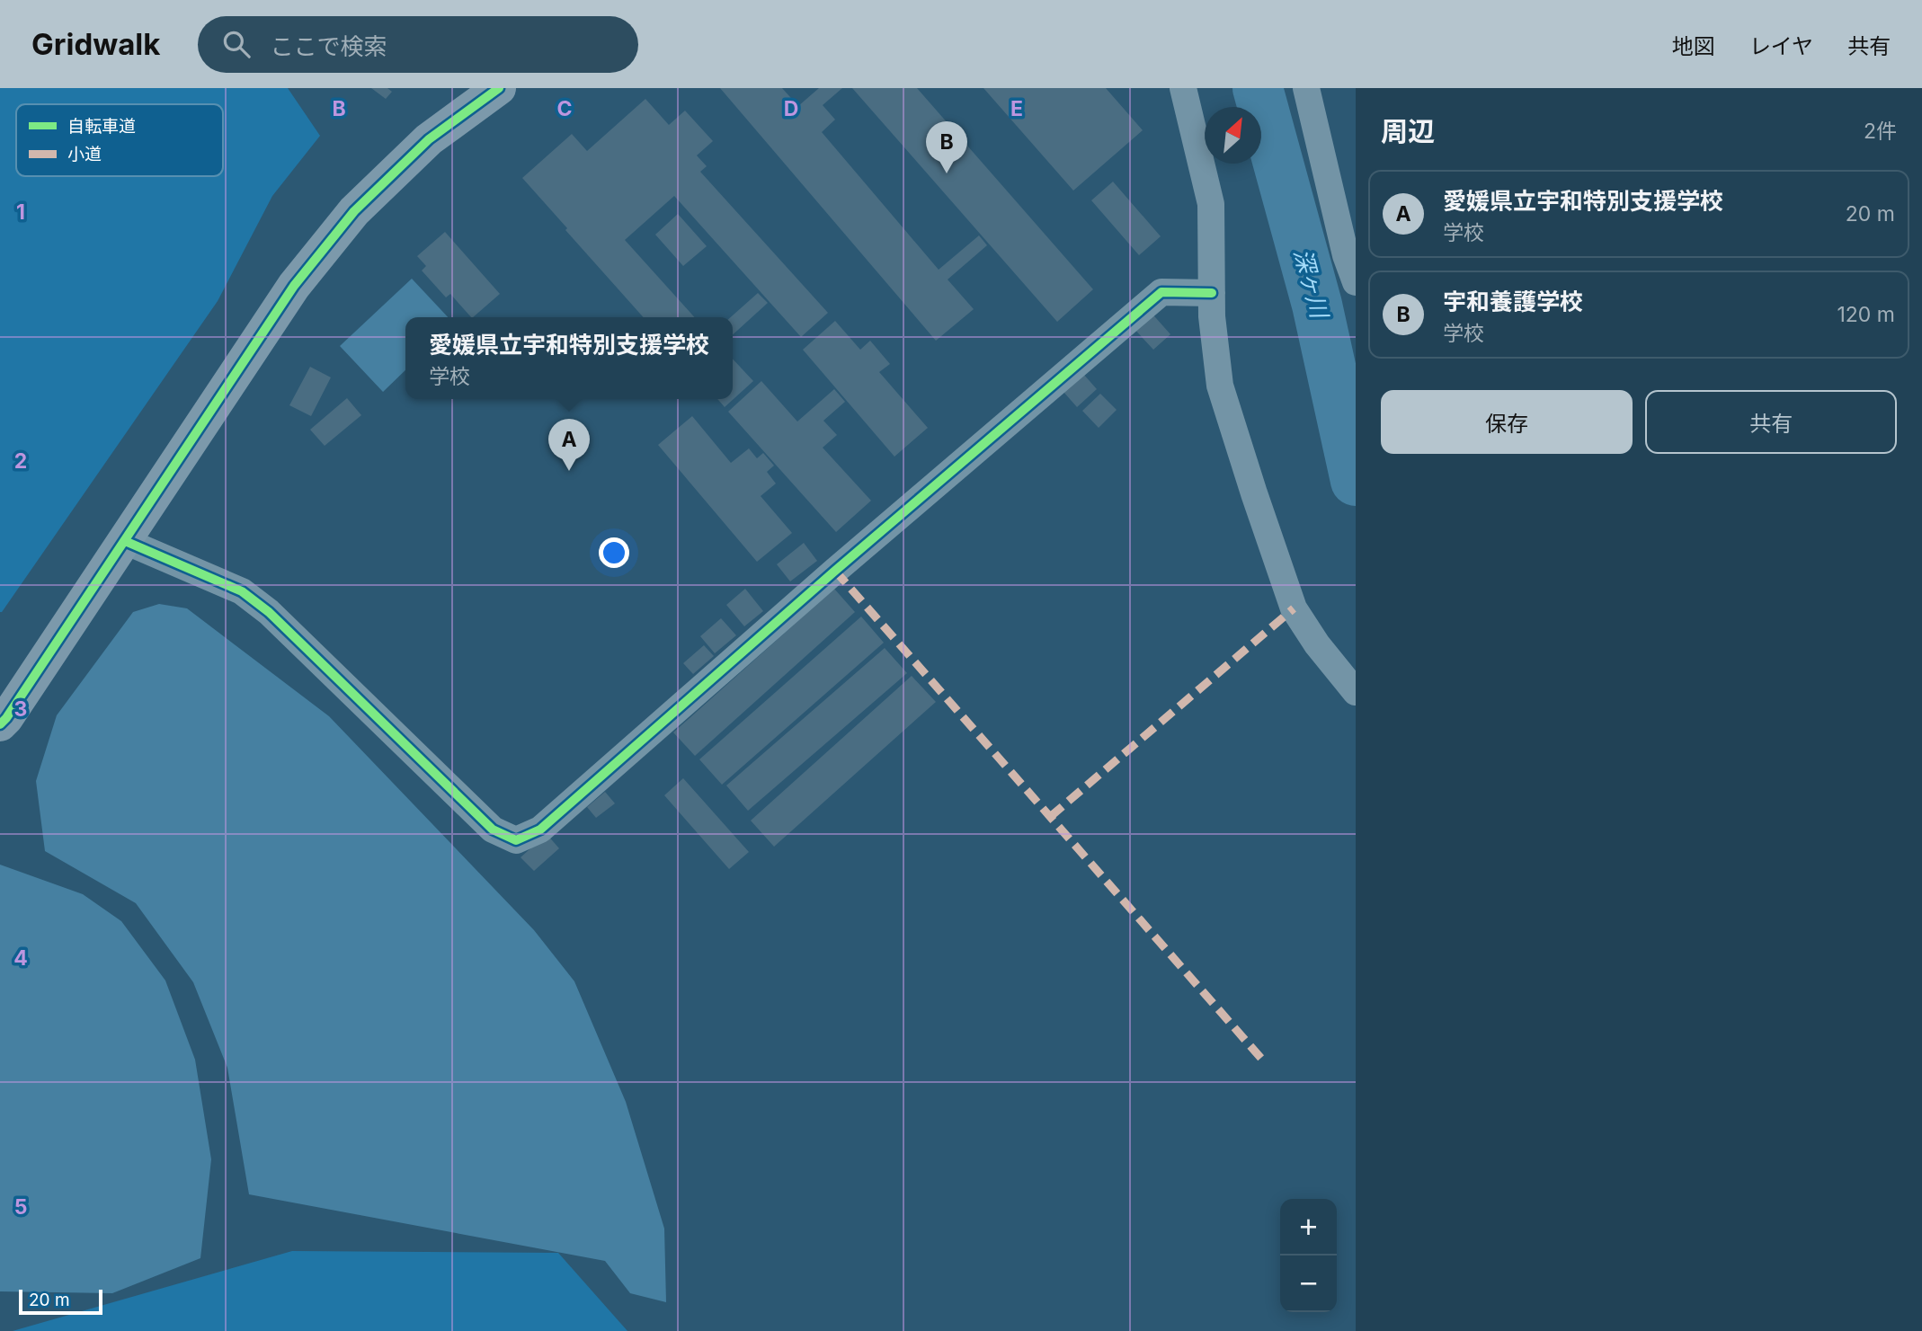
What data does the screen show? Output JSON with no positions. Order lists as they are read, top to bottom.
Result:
{
  "water": ["深ヶ川"],
  "legend": ["自転車道", "小道"],
  "scale_bar": "20 m",
  "north": "top right",
  "page": {
    "header": "Gridwalk",
    "search": "ここで検索",
    "nav": ["地図", "レイヤ", "共有"],
    "heading": ["周辺", "2件"],
    "pins": ["B", "A"],
    "list": [
      {
        "mark": "A",
        "name": "愛媛県立宇和特別支援学校",
        "note": "学校",
        "value": "20 m"
      },
      {
        "mark": "B",
        "name": "宇和養護学校",
        "note": "学校",
        "value": "120 m"
      }
    ],
    "popup": ["愛媛県立宇和特別支援学校", "学校"],
    "buttons": ["保存", "共有"],
    "map_buttons": ["+", "−"],
    "scale": "20 m"
  },
  "grid": {
    "columns": [
      "B",
      "C",
      "D",
      "E"
    ],
    "rows": [
      "1",
      "2",
      "3",
      "4",
      "5"
    ]
  }
}
